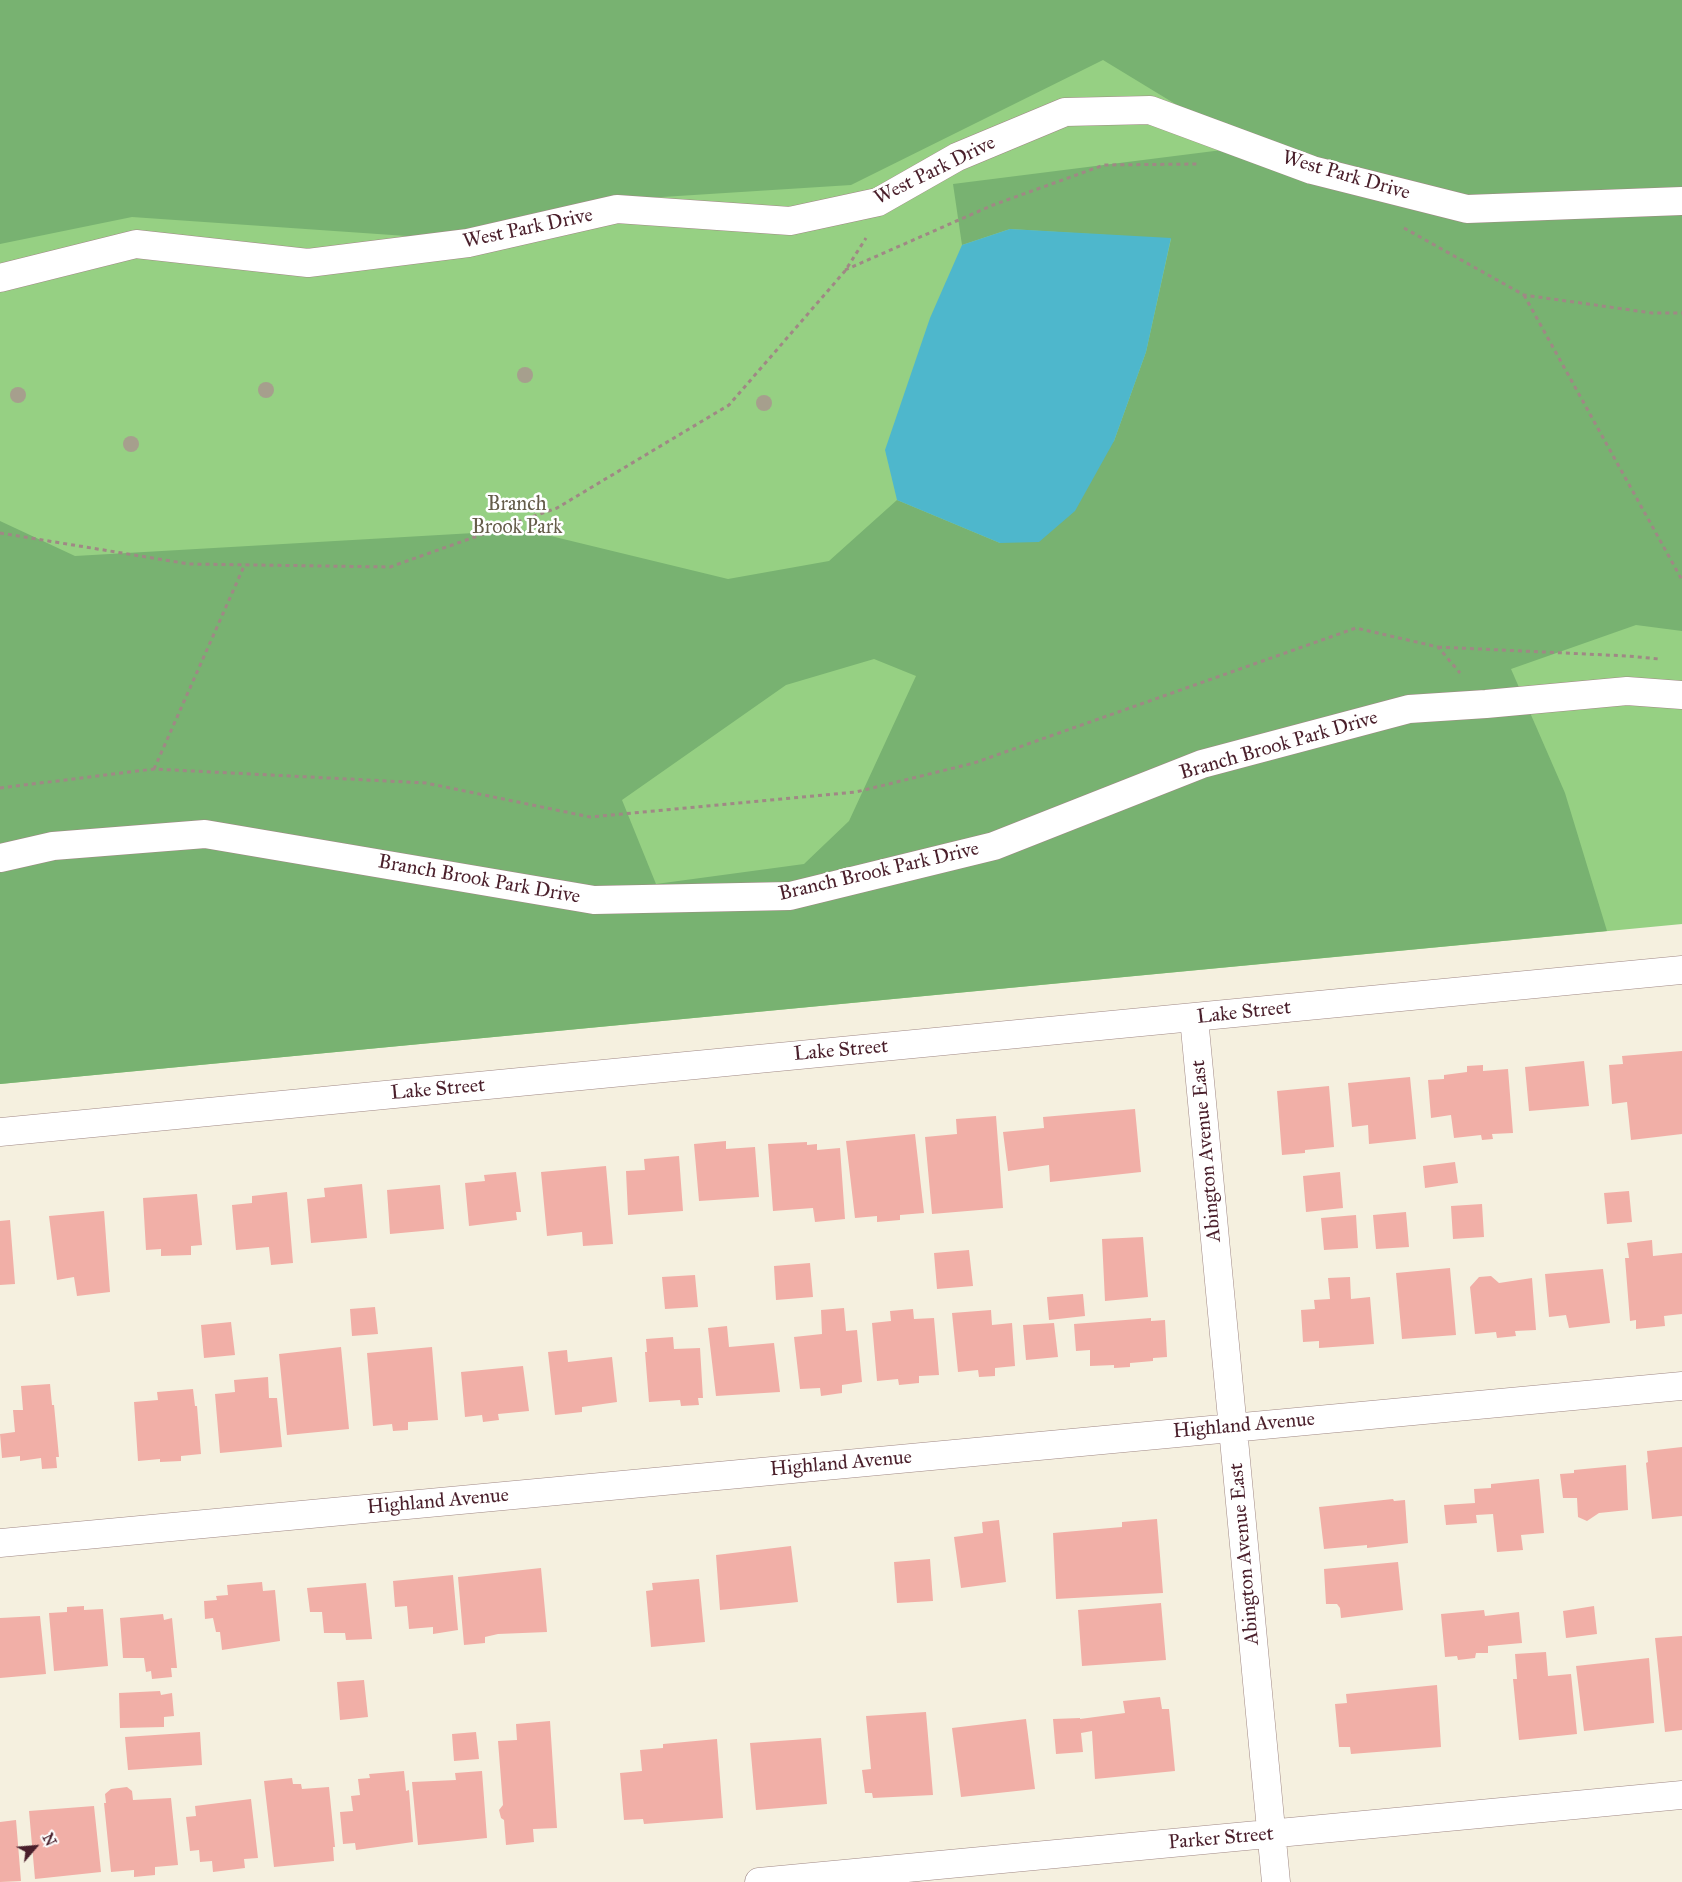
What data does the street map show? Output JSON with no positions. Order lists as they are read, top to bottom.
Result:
{
  "streets": {
    "street": [
      "West Park Drive",
      "Branch Brook Park Drive",
      "Lake Street",
      "Abington Avenue East",
      "Highland Avenue",
      "Parker Street"
    ]
  },
  "crossings": [
    ["Lake Street", "Abington Avenue East"],
    ["Abington Avenue East", "Highland Avenue"],
    ["Abington Avenue East", "Parker Street"]
  ],
  "parks": ["Branch Brook Park"],
  "north": "top right"
}
